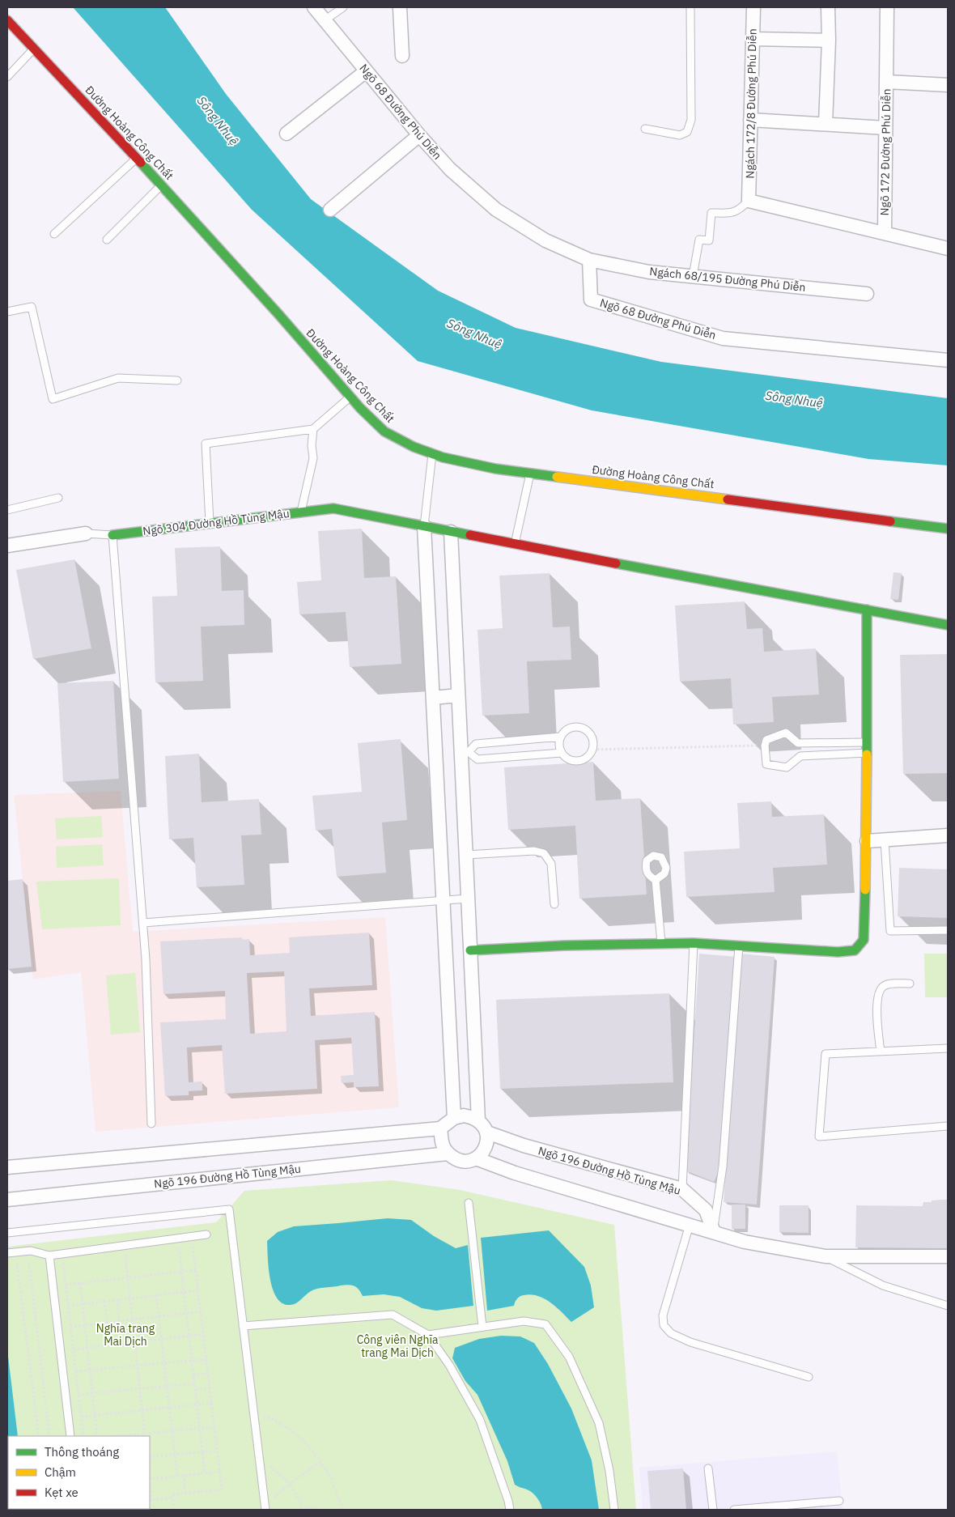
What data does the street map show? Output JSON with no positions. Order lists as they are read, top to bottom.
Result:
{
  "streets": {
    "street": [
      "Ngách 172/8 Đường Phú Diễn",
      "Ngõ 68 Đường Phú Diễn",
      "Đường Hoàng Công Chất",
      "Ngõ 172 Đường Phú Diễn",
      "Ngách 68/195 Đường Phú Diễn",
      "Ngõ 304 Đường Hồ Tùng Mậu",
      "Ngõ 196 Đường Hồ Tùng Mậu"
    ]
  },
  "crossings": [
    ["Ngõ 68 Đường Phú Diễn", "Ngách 68/195 Đường Phú Diễn"]
  ],
  "water": ["Sông Nhuệ"],
  "parks": ["Nghĩa trang Mai Dịch", "Công viên Nghĩa trang Mai Dịch"],
  "legend": ["Thông thoáng", "Chậm", "Kẹt xe"]
}
